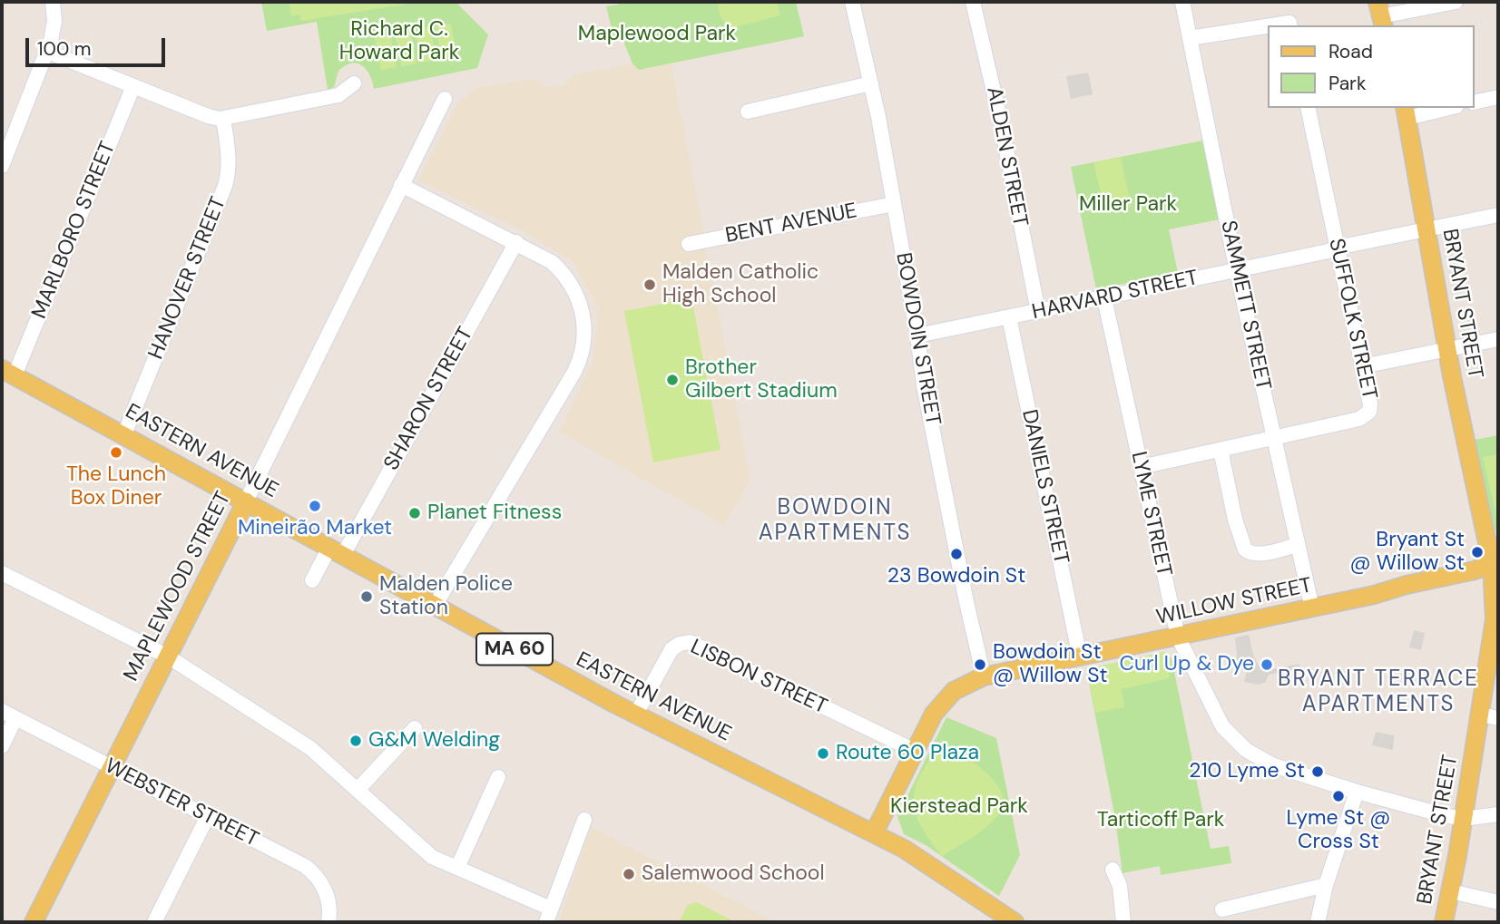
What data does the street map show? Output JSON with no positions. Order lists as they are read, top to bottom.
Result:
{
  "streets": {
    "main road": [
      "BRYANT STREET",
      "EASTERN AVENUE",
      "MAPLEWOOD STREET",
      "WILLOW STREET",
      "MA 60"
    ],
    "street": [
      "ALDEN STREET",
      "BENT AVENUE",
      "MARLBORO STREET",
      "HANOVER STREET",
      "HARVARD STREET",
      "SAMMETT STREET",
      "SUFFOLK STREET",
      "BOWDOIN STREET",
      "SHARON STREET",
      "DANIELS STREET",
      "LYME STREET",
      "LISBON STREET",
      "WEBSTER STREET"
    ]
  },
  "crossings": [
    ["ALDEN STREET", "HARVARD STREET"],
    ["BENT AVENUE", "BOWDOIN STREET"],
    ["MARLBORO STREET", "EASTERN AVENUE"],
    ["HANOVER STREET", "EASTERN AVENUE"],
    ["HARVARD STREET", "BRYANT STREET"],
    ["HARVARD STREET", "SAMMETT STREET"],
    ["HARVARD STREET", "SUFFOLK STREET"],
    ["HARVARD STREET", "BOWDOIN STREET"],
    ["HARVARD STREET", "DANIELS STREET"],
    ["HARVARD STREET", "LYME STREET"],
    ["BRYANT STREET", "LYME STREET"],
    ["BRYANT STREET", "WILLOW STREET"],
    ["SAMMETT STREET", "SUFFOLK STREET"],
    ["SAMMETT STREET", "WILLOW STREET"],
    ["SUFFOLK STREET", "LYME STREET"],
    ["BOWDOIN STREET", "WILLOW STREET"],
    ["SHARON STREET", "EASTERN AVENUE"],
    ["EASTERN AVENUE", "MAPLEWOOD STREET"],
    ["EASTERN AVENUE", "WILLOW STREET"],
    ["EASTERN AVENUE", "LISBON STREET"],
    ["DANIELS STREET", "WILLOW STREET"],
    ["LYME STREET", "WILLOW STREET"],
    ["MAPLEWOOD STREET", "WEBSTER STREET"],
    ["WILLOW STREET", "LISBON STREET"]
  ],
  "districts": ["BOWDOIN APARTMENTS", "BRYANT TERRACE APARTMENTS"],
  "parks": [
    "Richard C. Howard Park",
    "Maplewood Park",
    "Miller Park",
    "Kierstead Park",
    "Tarticoff Park"
  ],
  "places": [
    "Malden Catholic High School",
    "Brother Gilbert Stadium",
    "The Lunch Box Diner",
    "Mineirão Market",
    "Planet Fitness",
    "Bryant St @ Willow St",
    "23 Bowdoin St",
    "Malden Police Station",
    "Bowdoin St @ Willow St",
    "Curl Up & Dye",
    "G&M Welding",
    "Route 60 Plaza",
    "210 Lyme St",
    "Lyme St @ Cross St",
    "Salemwood School"
  ],
  "legend": ["Road", "Park"],
  "scale_bar": "100 m"
}
